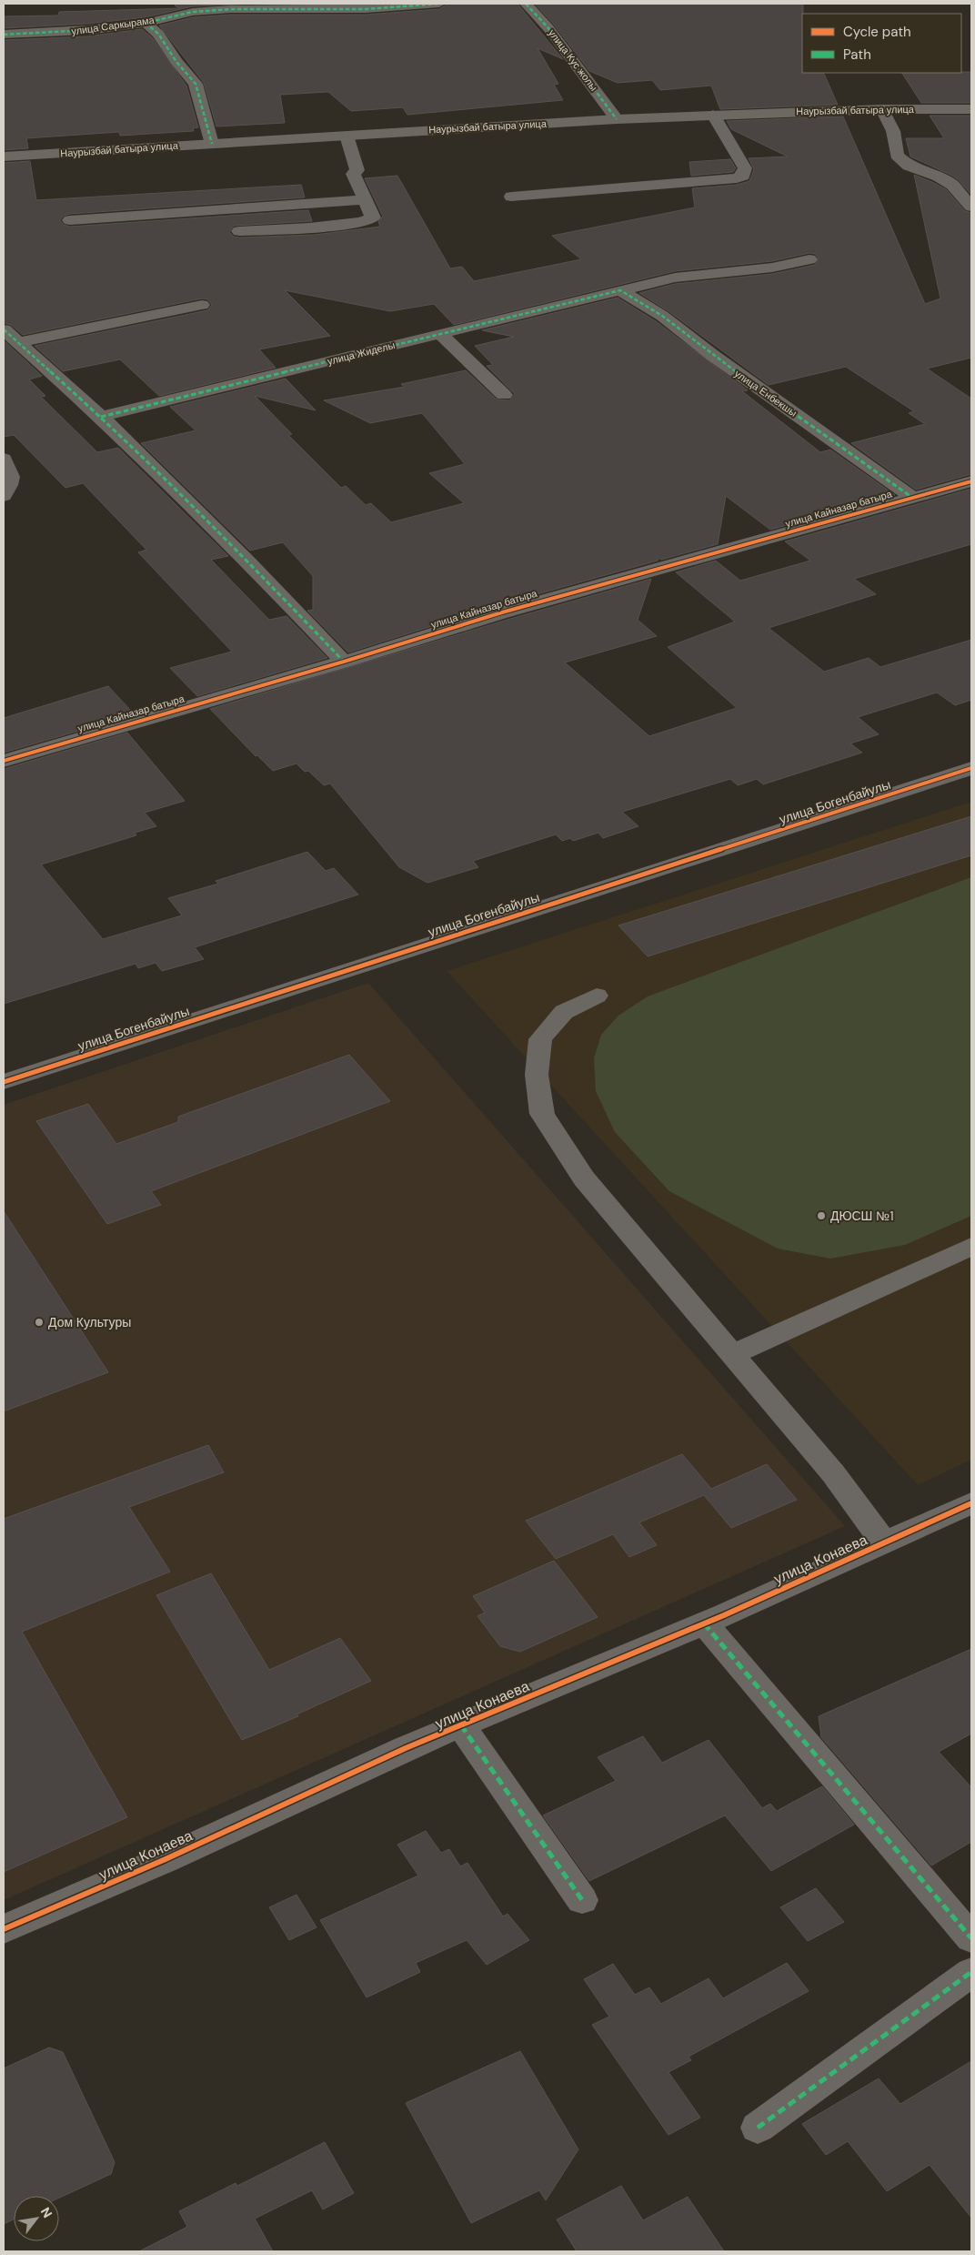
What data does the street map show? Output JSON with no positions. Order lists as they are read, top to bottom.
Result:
{
  "streets": {
    "main road": ["Наурызбай батыра улица"],
    "street": [
      "улица Саркырама",
      "улица Кус жолы",
      "улица Жиделы",
      "улица Енбекшы",
      "улица Кайназар батыра",
      "улица Богенбайулы",
      "улица Конаева"
    ]
  },
  "crossings": [
    ["улица Кус жолы", "Наурызбай батыра улица"],
    ["улица Жиделы", "улица Енбекшы"],
    ["улица Енбекшы", "улица Кайназар батыра"]
  ],
  "places": ["ДЮСШ №1", "Дом Культуры"],
  "legend": ["Cycle path", "Path"],
  "north": "top right"
}
